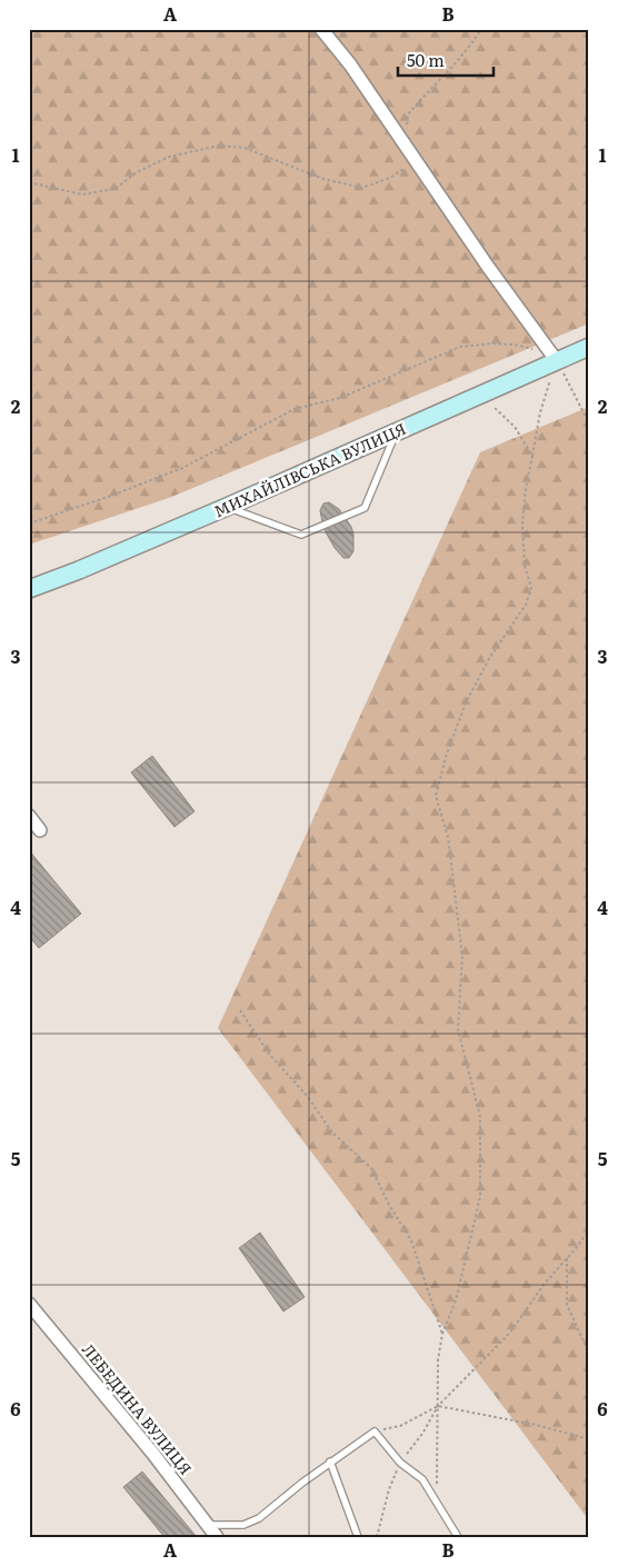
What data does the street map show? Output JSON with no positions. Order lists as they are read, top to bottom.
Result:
{
  "streets": {
    "main road": ["МИХАЙЛІВСЬКА ВУЛИЦЯ"],
    "street": ["ЛЕБЕДИНА ВУЛИЦЯ"]
  },
  "scale_bar": "50 m",
  "grid": {
    "columns": ["A", "B"],
    "rows": [
      "1",
      "2",
      "3",
      "4",
      "5",
      "6"
    ]
  }
}
